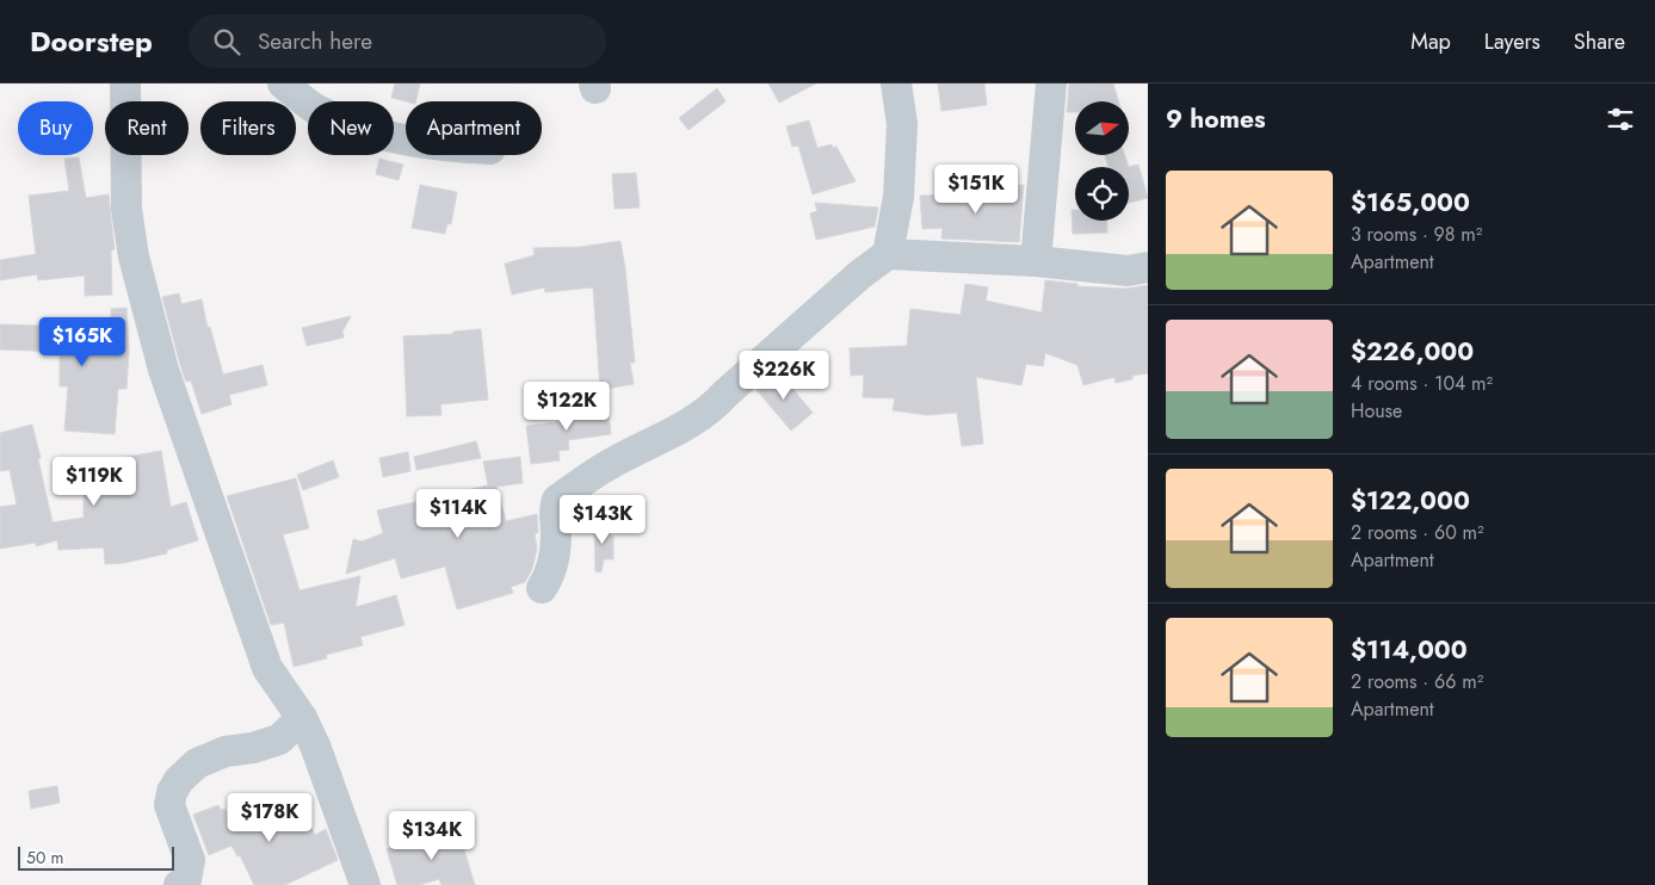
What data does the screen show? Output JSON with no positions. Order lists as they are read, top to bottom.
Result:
{
  "scale_bar": "50 m",
  "north": "right",
  "page": {
    "header": "Doorstep",
    "search": "Search here",
    "nav": ["Map", "Layers", "Share"],
    "heading": "9 homes",
    "chip": [
      "Buy",
      "Rent",
      "Filters",
      "New",
      "Apartment"
    ],
    "list": [
      {
        "name": "$165,000",
        "note": "3 rooms · 98 m² · Apartment"
      },
      {
        "name": "$226,000",
        "note": "4 rooms · 104 m² · House"
      },
      {
        "name": "$122,000",
        "note": "2 rooms · 60 m² · Apartment"
      },
      {
        "name": "$114,000",
        "note": "2 rooms · 66 m² · Apartment"
      }
    ],
    "price": [
      "$151K",
      "$165K",
      "$226K",
      "$122K",
      "$119K",
      "$114K",
      "$143K",
      "$178K",
      "$134K"
    ],
    "scale": "50 m"
  }
}
